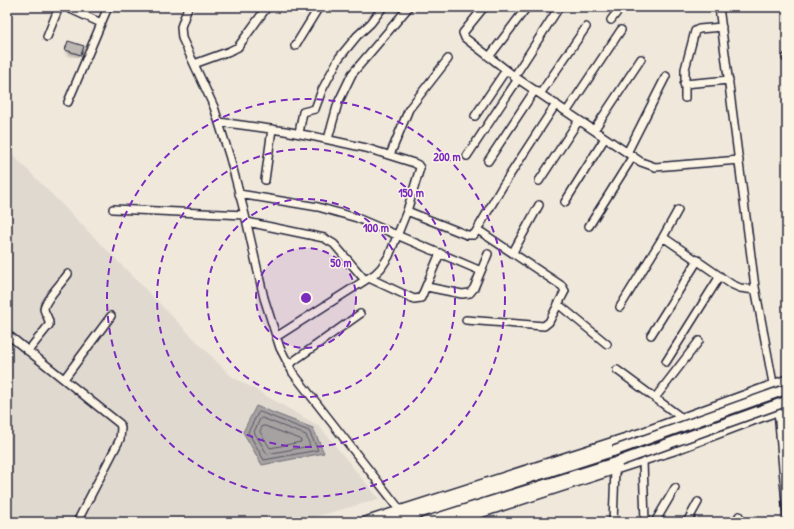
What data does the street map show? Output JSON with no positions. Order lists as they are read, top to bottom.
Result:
{
  "rings": [
    "200 m",
    "150 m",
    "100 m",
    "50 m"
  ]
}
